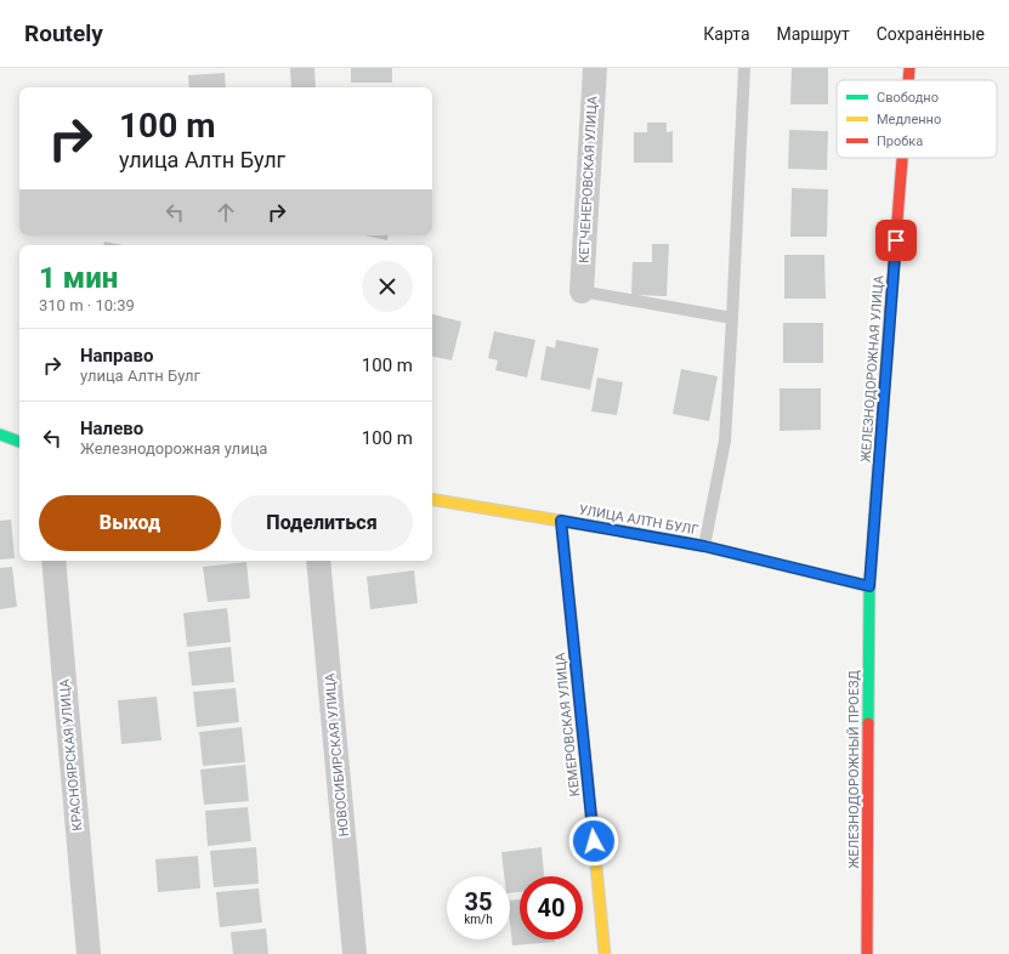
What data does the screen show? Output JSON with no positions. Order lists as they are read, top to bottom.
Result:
{
  "streets": {
    "street": [
      "КЕТЧЕНЕРОВСКАЯ УЛИЦА",
      "ЖЕЛЕЗНОДОРОЖНАЯ УЛИЦА",
      "УЛИЦА АЛТН БУЛГ",
      "КЕМЕРОВСКАЯ УЛИЦА",
      "КРАСНОЯРСКАЯ УЛИЦА",
      "НОВОСИБИРСКАЯ УЛИЦА",
      "ЖЕЛЕЗНОДОРОЖНЫЙ ПРОЕЗД"
    ]
  },
  "crossings": [
    ["ЖЕЛЕЗНОДОРОЖНАЯ УЛИЦА", "УЛИЦА АЛТН БУЛГ"],
    ["ЖЕЛЕЗНОДОРОЖНАЯ УЛИЦА", "ЖЕЛЕЗНОДОРОЖНЫЙ ПРОЕЗД"],
    ["УЛИЦА АЛТН БУЛГ", "КЕМЕРОВСКАЯ УЛИЦА"],
    ["УЛИЦА АЛТН БУЛГ", "ЖЕЛЕЗНОДОРОЖНЫЙ ПРОЕЗД"]
  ],
  "legend": ["Свободно", "Медленно", "Пробка"],
  "page": {
    "header": "Routely",
    "nav": ["Карта", "Маршрут", "Сохранённые"],
    "turn": ["100 m", "улица Алтн Булг"],
    "heading": ["1 мин", "310 m · 10:39"],
    "list": [
      {
        "name": "Направо",
        "note": "улица Алтн Булг",
        "value": "100 m"
      },
      {
        "name": "Налево",
        "note": "Железнодорожная улица",
        "value": "100 m"
      }
    ],
    "buttons": ["Выход", "Поделиться"],
    "speed": "35 km/h",
    "limit": "40"
  }
}
